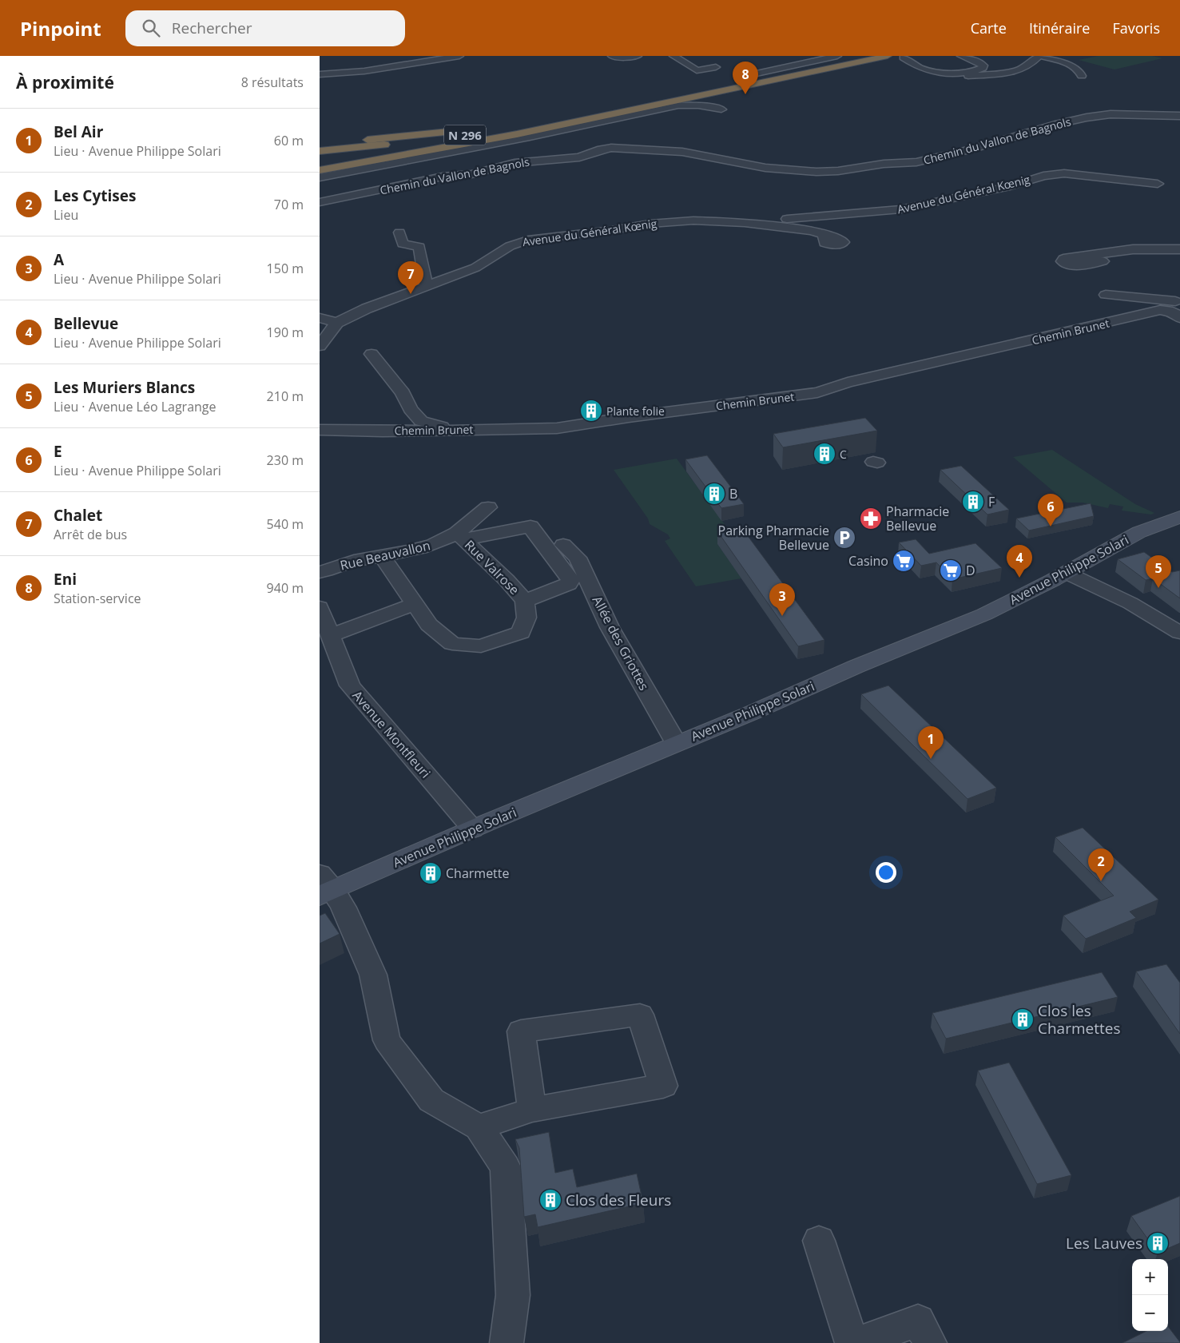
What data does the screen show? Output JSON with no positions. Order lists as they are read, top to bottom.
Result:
{
  "streets": {
    "highway": ["N 296"],
    "main road": ["Avenue Philippe Solari"],
    "street": [
      "Chemin du Vallon de Bagnols",
      "Avenue du Général Kœnig",
      "Chemin Brunet",
      "Rue Beauvallon",
      "Rue Valrose",
      "Allée des Griottes",
      "Avenue Montfleuri"
    ]
  },
  "crossings": [
    ["Rue Beauvallon", "Rue Valrose"],
    ["Avenue Philippe Solari", "Allée des Griottes"],
    ["Avenue Philippe Solari", "Avenue Montfleuri"]
  ],
  "places": {
    "building": [
      "Plante folie",
      "C",
      "B",
      "F",
      "Charmette",
      "Clos les Charmettes",
      "Clos des Fleurs",
      "Les Lauves"
    ],
    "pharmacy": ["Pharmacie Bellevue"],
    "parking": ["Parking Pharmacie Bellevue"],
    "supermarket": ["Casino", "D"]
  },
  "page": {
    "header": "Pinpoint",
    "search": "Rechercher",
    "nav": ["Carte", "Itinéraire", "Favoris"],
    "heading": ["À proximité", "8 résultats"],
    "pins": [
      "8",
      "7",
      "6",
      "4",
      "5",
      "3",
      "1",
      "2"
    ],
    "list": [
      {
        "mark": "1",
        "name": "Bel Air",
        "note": "Lieu · Avenue Philippe Solari",
        "value": "60 m"
      },
      {
        "mark": "2",
        "name": "Les Cytises",
        "note": "Lieu",
        "value": "70 m"
      },
      {
        "mark": "3",
        "name": "A",
        "note": "Lieu · Avenue Philippe Solari",
        "value": "150 m"
      },
      {
        "mark": "4",
        "name": "Bellevue",
        "note": "Lieu · Avenue Philippe Solari",
        "value": "190 m"
      },
      {
        "mark": "5",
        "name": "Les Muriers Blancs",
        "note": "Lieu · Avenue Léo Lagrange",
        "value": "210 m"
      },
      {
        "mark": "6",
        "name": "E",
        "note": "Lieu · Avenue Philippe Solari",
        "value": "230 m"
      },
      {
        "mark": "7",
        "name": "Chalet",
        "note": "Arrêt de bus",
        "value": "540 m"
      },
      {
        "mark": "8",
        "name": "Eni",
        "note": "Station-service",
        "value": "940 m"
      }
    ],
    "map_buttons": ["+", "−"]
  }
}
